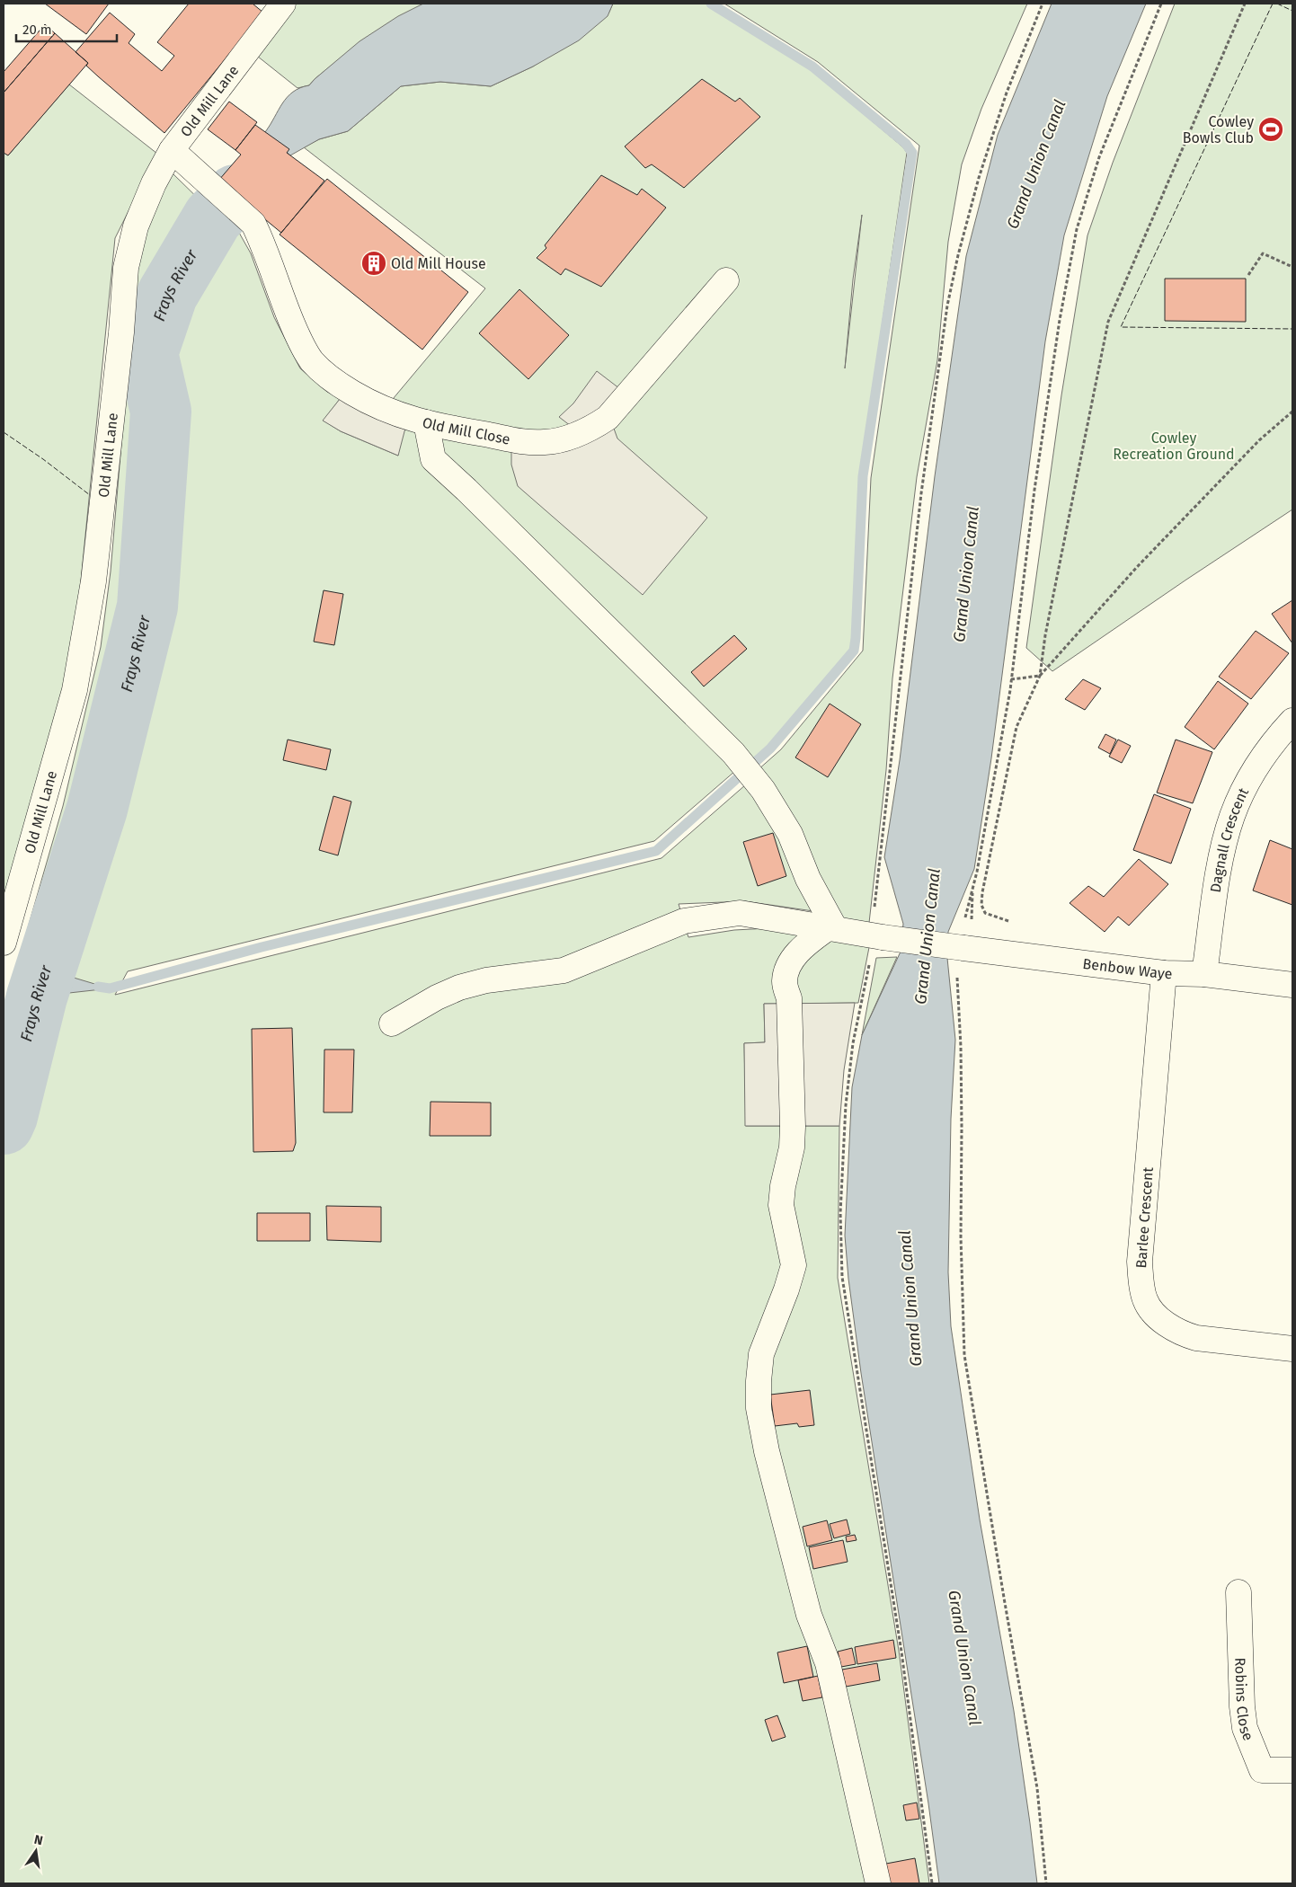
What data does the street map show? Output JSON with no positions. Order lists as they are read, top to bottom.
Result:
{
  "streets": {
    "street": [
      "Old Mill Lane",
      "Old Mill Close",
      "Dagnall Crescent",
      "Benbow Waye",
      "Barlee Crescent",
      "Robins Close"
    ]
  },
  "crossings": [
    ["Old Mill Lane", "Old Mill Close"],
    ["Dagnall Crescent", "Benbow Waye"],
    ["Benbow Waye", "Barlee Crescent"]
  ],
  "water": ["Grand Union Canal", "Frays River"],
  "parks": ["Cowley Recreation Ground"],
  "places": {
    "sports": ["Cowley Bowls Club"],
    "building": ["Old Mill House"]
  },
  "scale_bar": "20 m",
  "north": "top"
}
